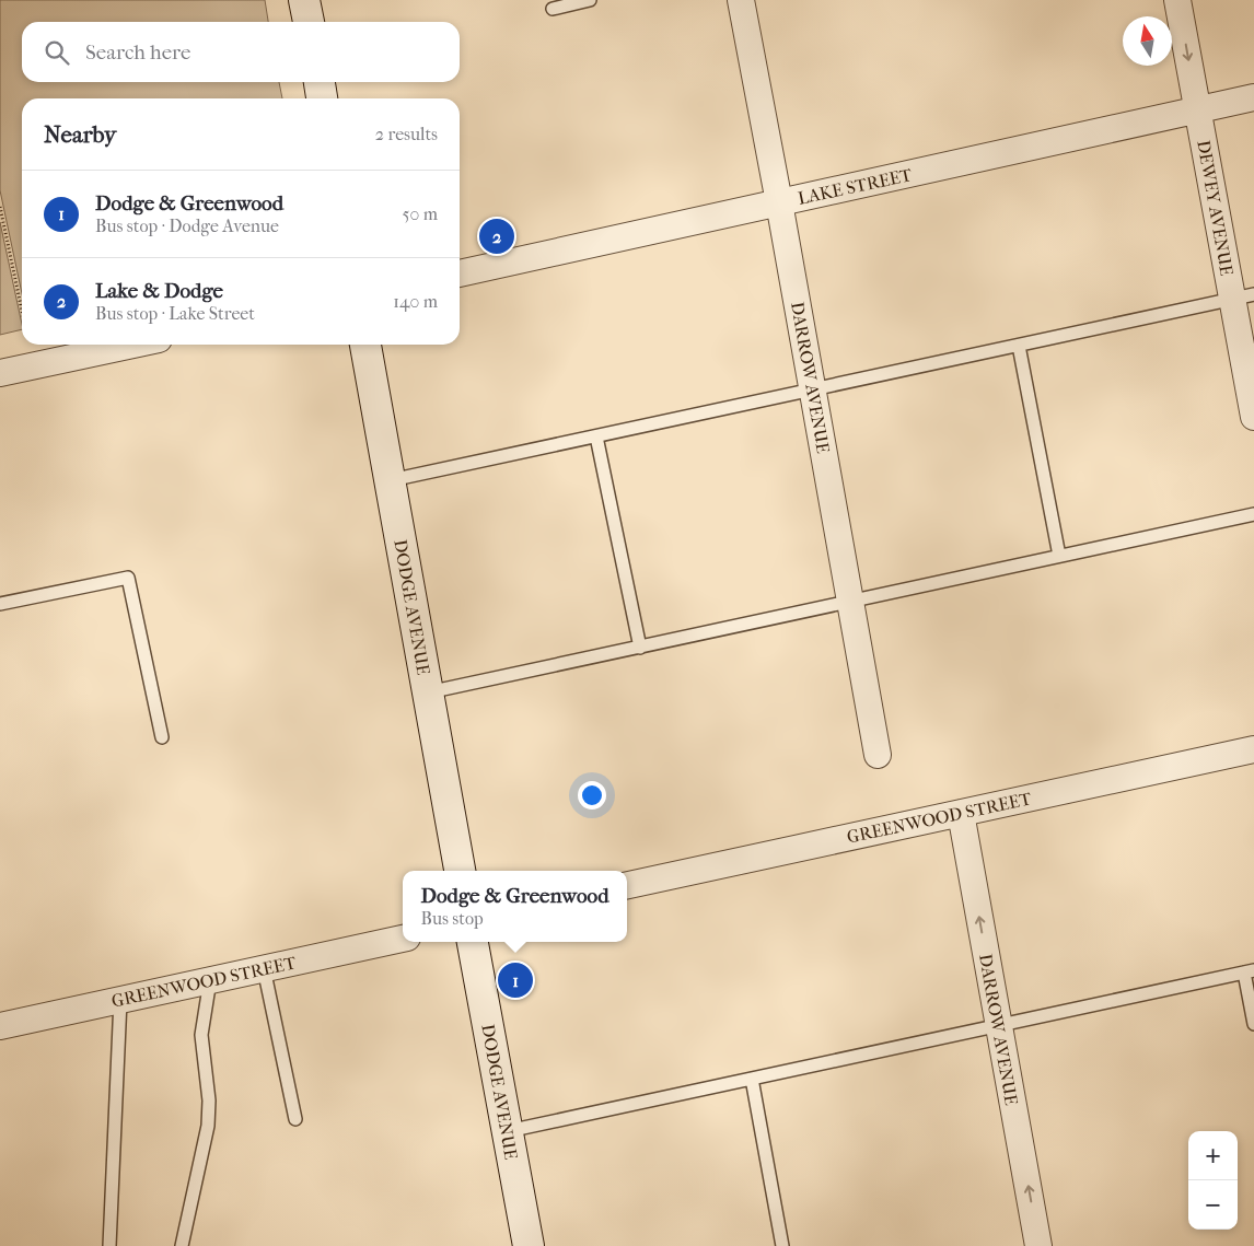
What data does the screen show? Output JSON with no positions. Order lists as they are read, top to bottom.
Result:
{
  "streets": {
    "main road": ["DODGE AVENUE"],
    "street": [
      "LAKE STREET",
      "DEWEY AVENUE",
      "DARROW AVENUE",
      "GREENWOOD STREET"
    ]
  },
  "crossings": [
    ["LAKE STREET", "DEWEY AVENUE"],
    ["LAKE STREET", "DARROW AVENUE"],
    ["DARROW AVENUE", "GREENWOOD STREET"]
  ],
  "one_way": ["DARROW AVENUE"],
  "north": "top",
  "page": {
    "search": "Search here",
    "heading": ["Nearby", "2 results"],
    "list": [
      {
        "mark": "1",
        "name": "Dodge & Greenwood",
        "note": "Bus stop · Dodge Avenue",
        "value": "50 m"
      },
      {
        "mark": "2",
        "name": "Lake & Dodge",
        "note": "Bus stop · Lake Street",
        "value": "140 m"
      }
    ],
    "pins": ["2", "1"],
    "popup": ["Dodge & Greenwood", "Bus stop"],
    "map_buttons": ["+", "−"]
  }
}
